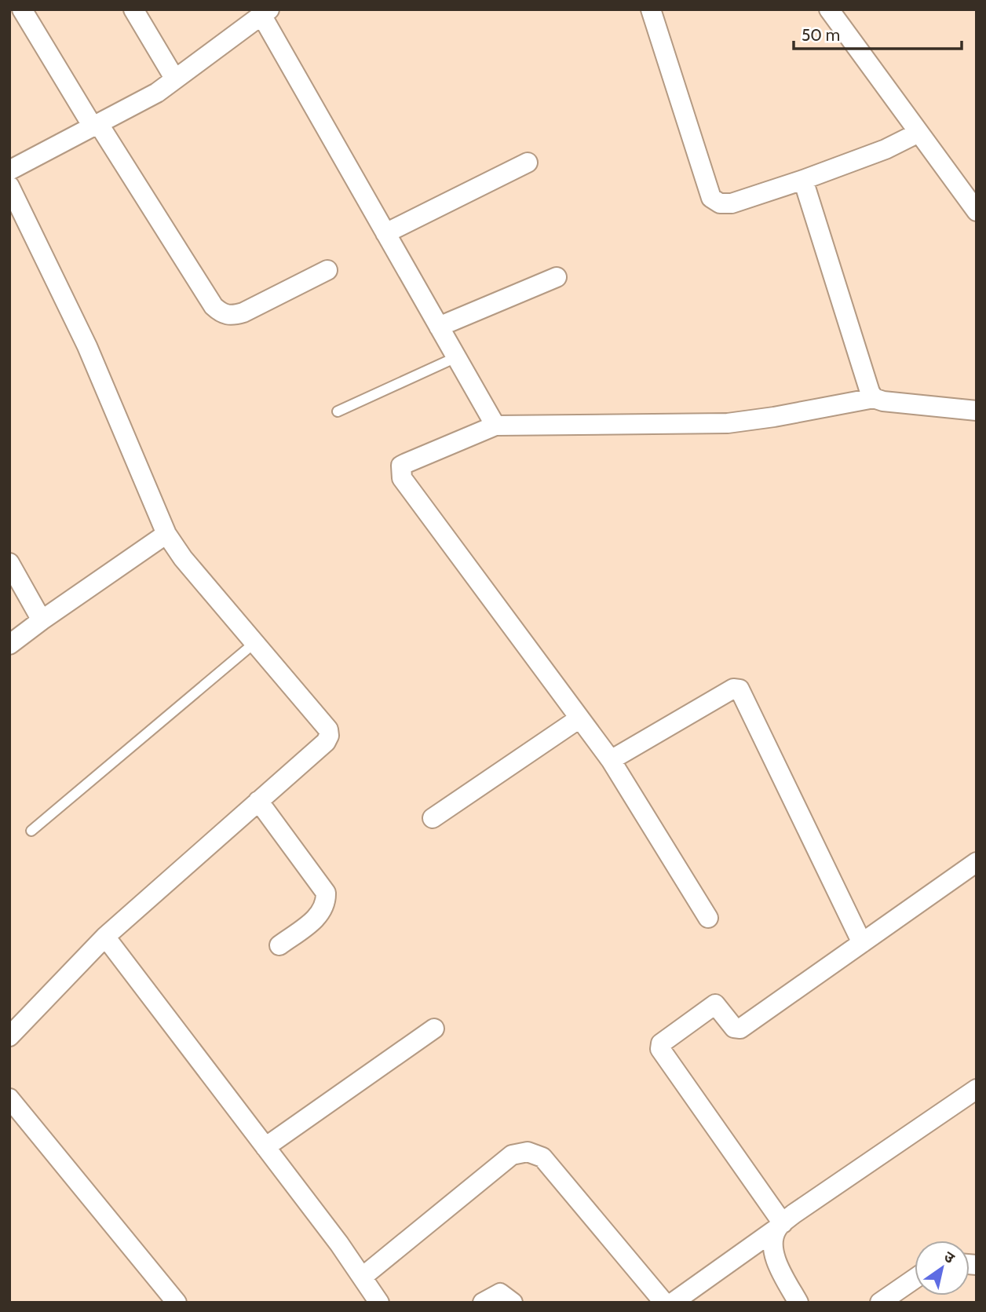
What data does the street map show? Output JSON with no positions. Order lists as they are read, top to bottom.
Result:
{
  "scale_bar": "50 m",
  "north": "top right"
}
